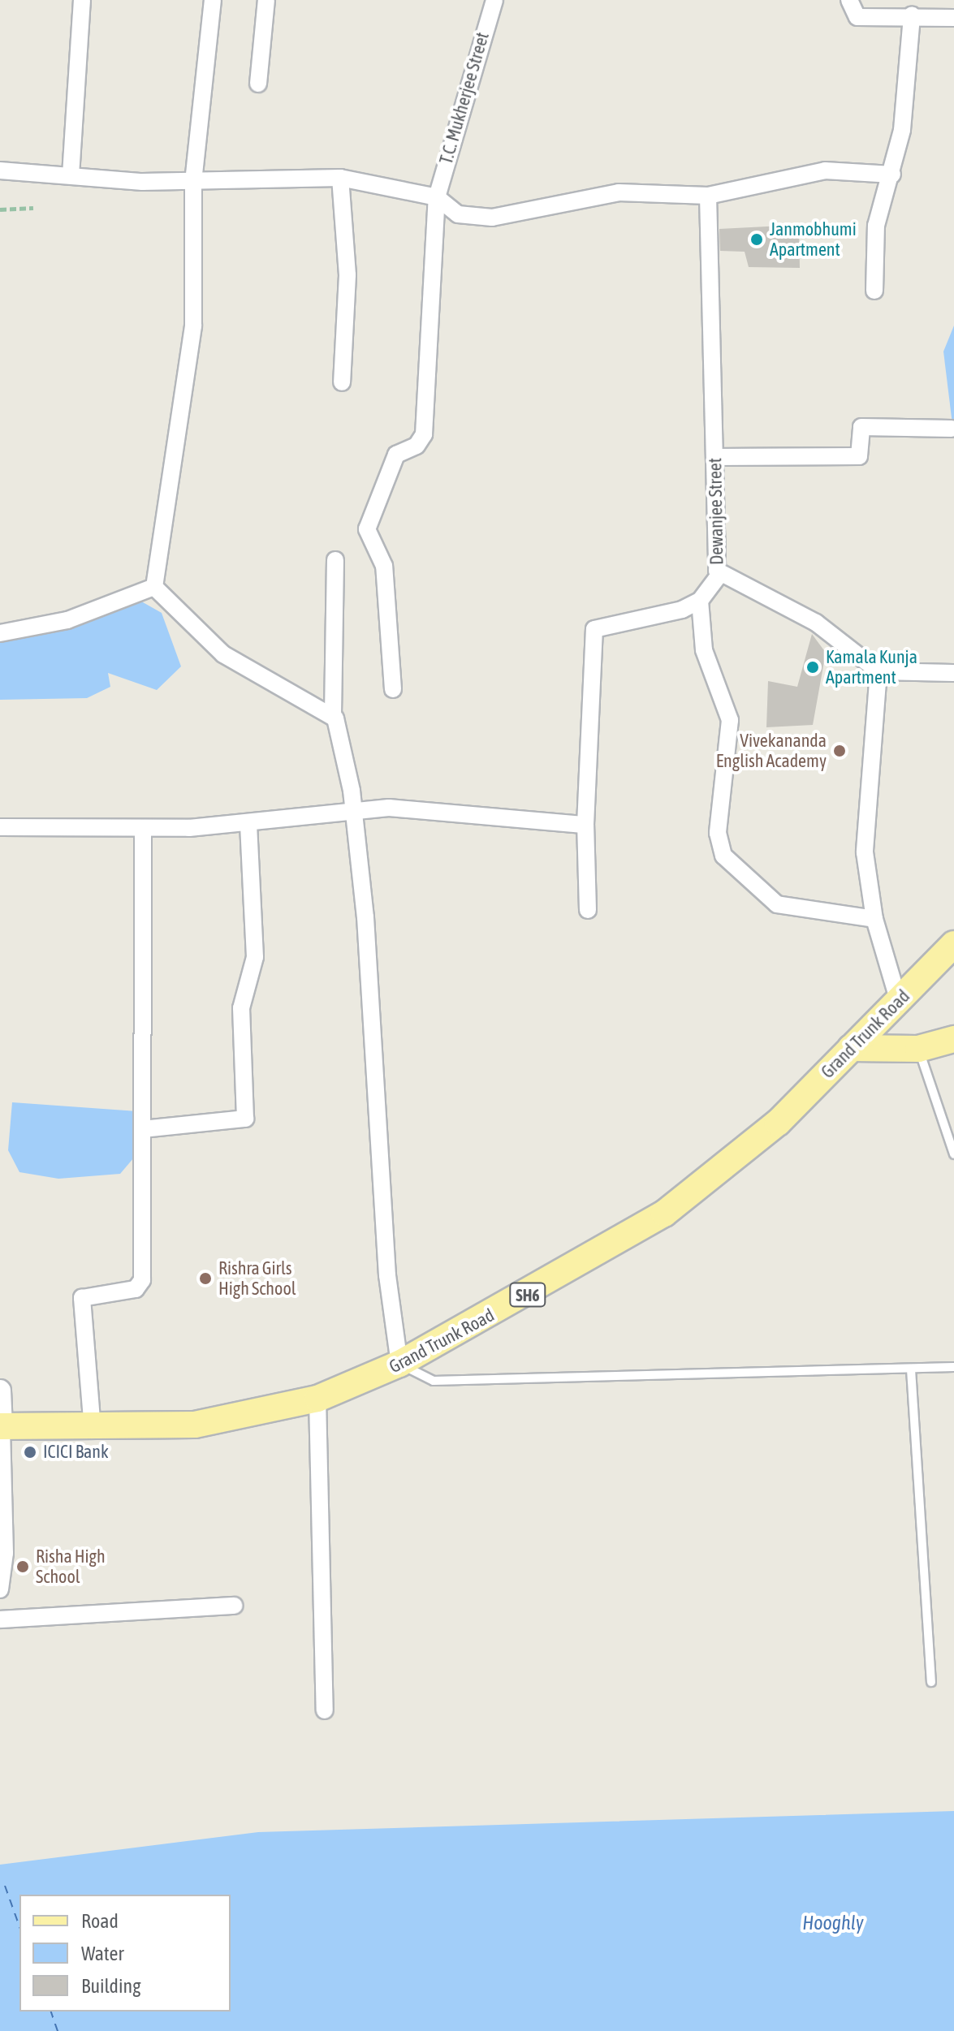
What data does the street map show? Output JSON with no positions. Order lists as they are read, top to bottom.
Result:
{
  "streets": {
    "main road": ["Grand Trunk Road", "SH6"],
    "street": ["T.C. Mukherjee Street", "Dewanjee Street"]
  },
  "water": ["Hooghly"],
  "places": [
    "Janmobhumi Apartment",
    "Kamala Kunja Apartment",
    "Vivekananda English Academy",
    "Rishra Girls High School",
    "ICICI Bank",
    "Risha High School"
  ],
  "legend": ["Road", "Water", "Building"]
}
